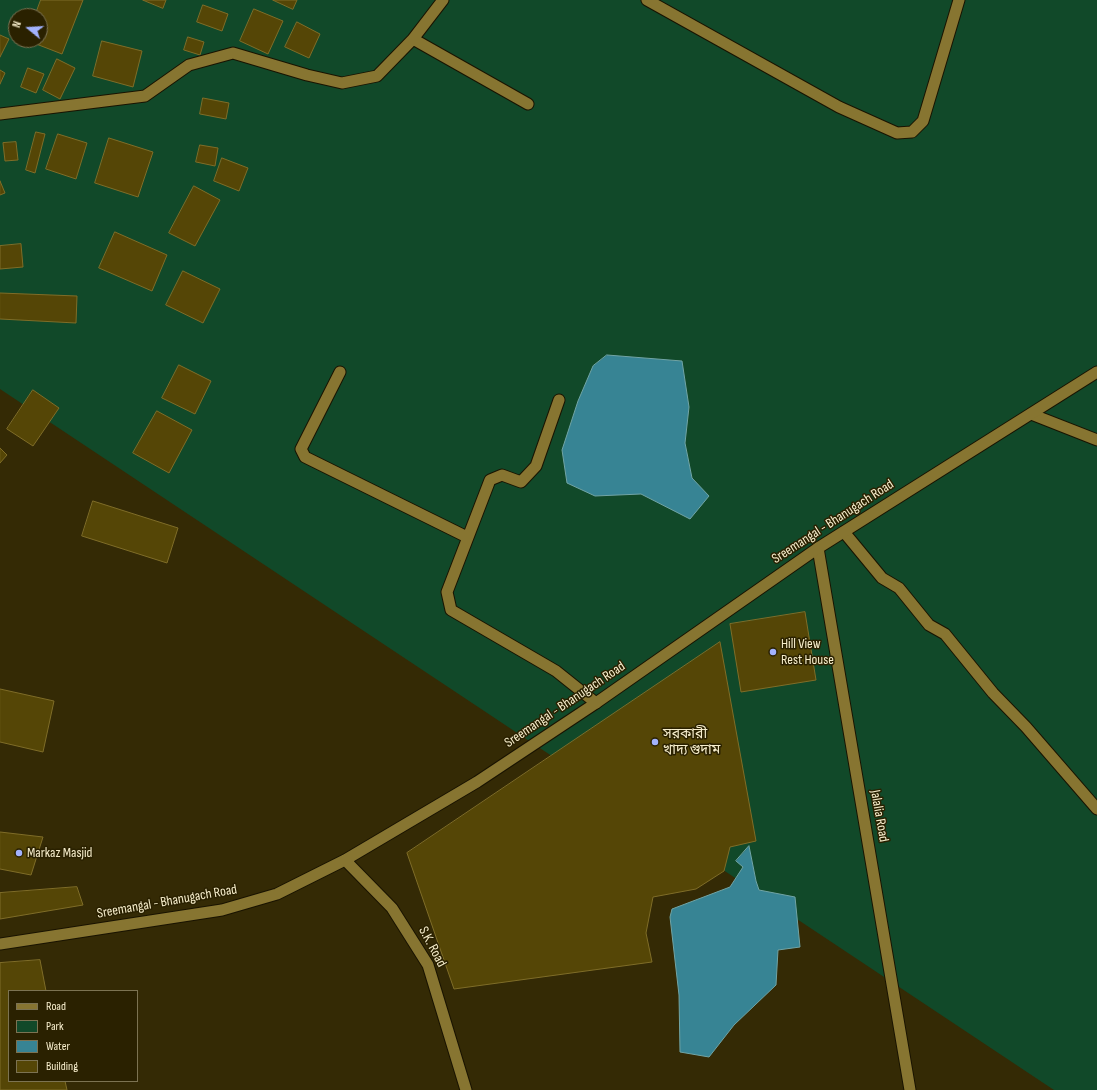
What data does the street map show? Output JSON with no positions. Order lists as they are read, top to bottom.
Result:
{
  "streets": {
    "street": ["Sreemangal - Bhanugach Road", "Jalalia Road", "S.K. Road"]
  },
  "crossings": [
    ["Sreemangal - Bhanugach Road", "Jalalia Road"],
    ["Sreemangal - Bhanugach Road", "S.K. Road"]
  ],
  "places": ["Hill View Rest House", "সরকারী খাদ্য গুদাম", "Markaz Masjid"],
  "legend": [
    "Road",
    "Park",
    "Water",
    "Building"
  ],
  "north": "left"
}
